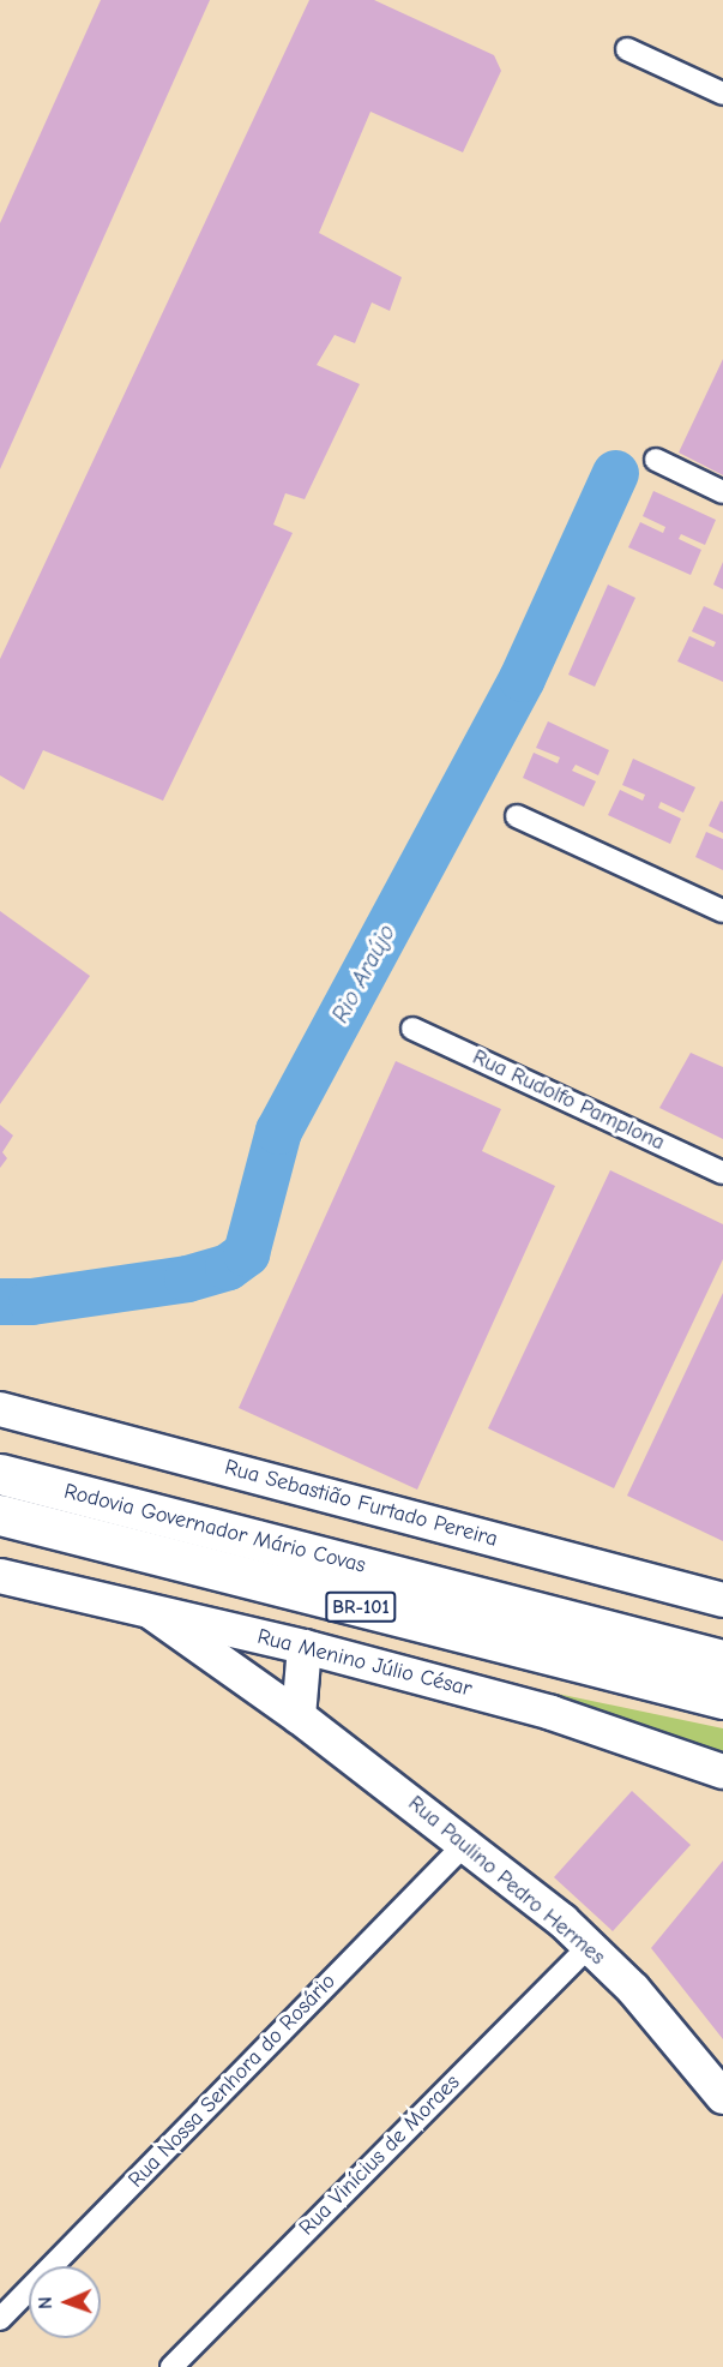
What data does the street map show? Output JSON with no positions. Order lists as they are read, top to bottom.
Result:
{
  "streets": {
    "highway": ["Rodovia Governador Mário Covas", "BR-101"],
    "main road": ["Rua Sebastião Furtado Pereira", "Rua Menino Júlio César", "Rua Paulino Pedro Hermes"],
    "street": ["Rua Rudolfo Pamplona", "Rua Nossa Senhora do Rosário", "Rua Vinícius de Moraes"]
  },
  "crossings": [
    ["Rua Menino Júlio César", "Rua Paulino Pedro Hermes"],
    ["Rua Paulino Pedro Hermes", "Rua Nossa Senhora do Rosário"],
    ["Rua Paulino Pedro Hermes", "Rua Vinícius de Moraes"]
  ],
  "water": ["Rio Araújo"],
  "north": "left"
}
